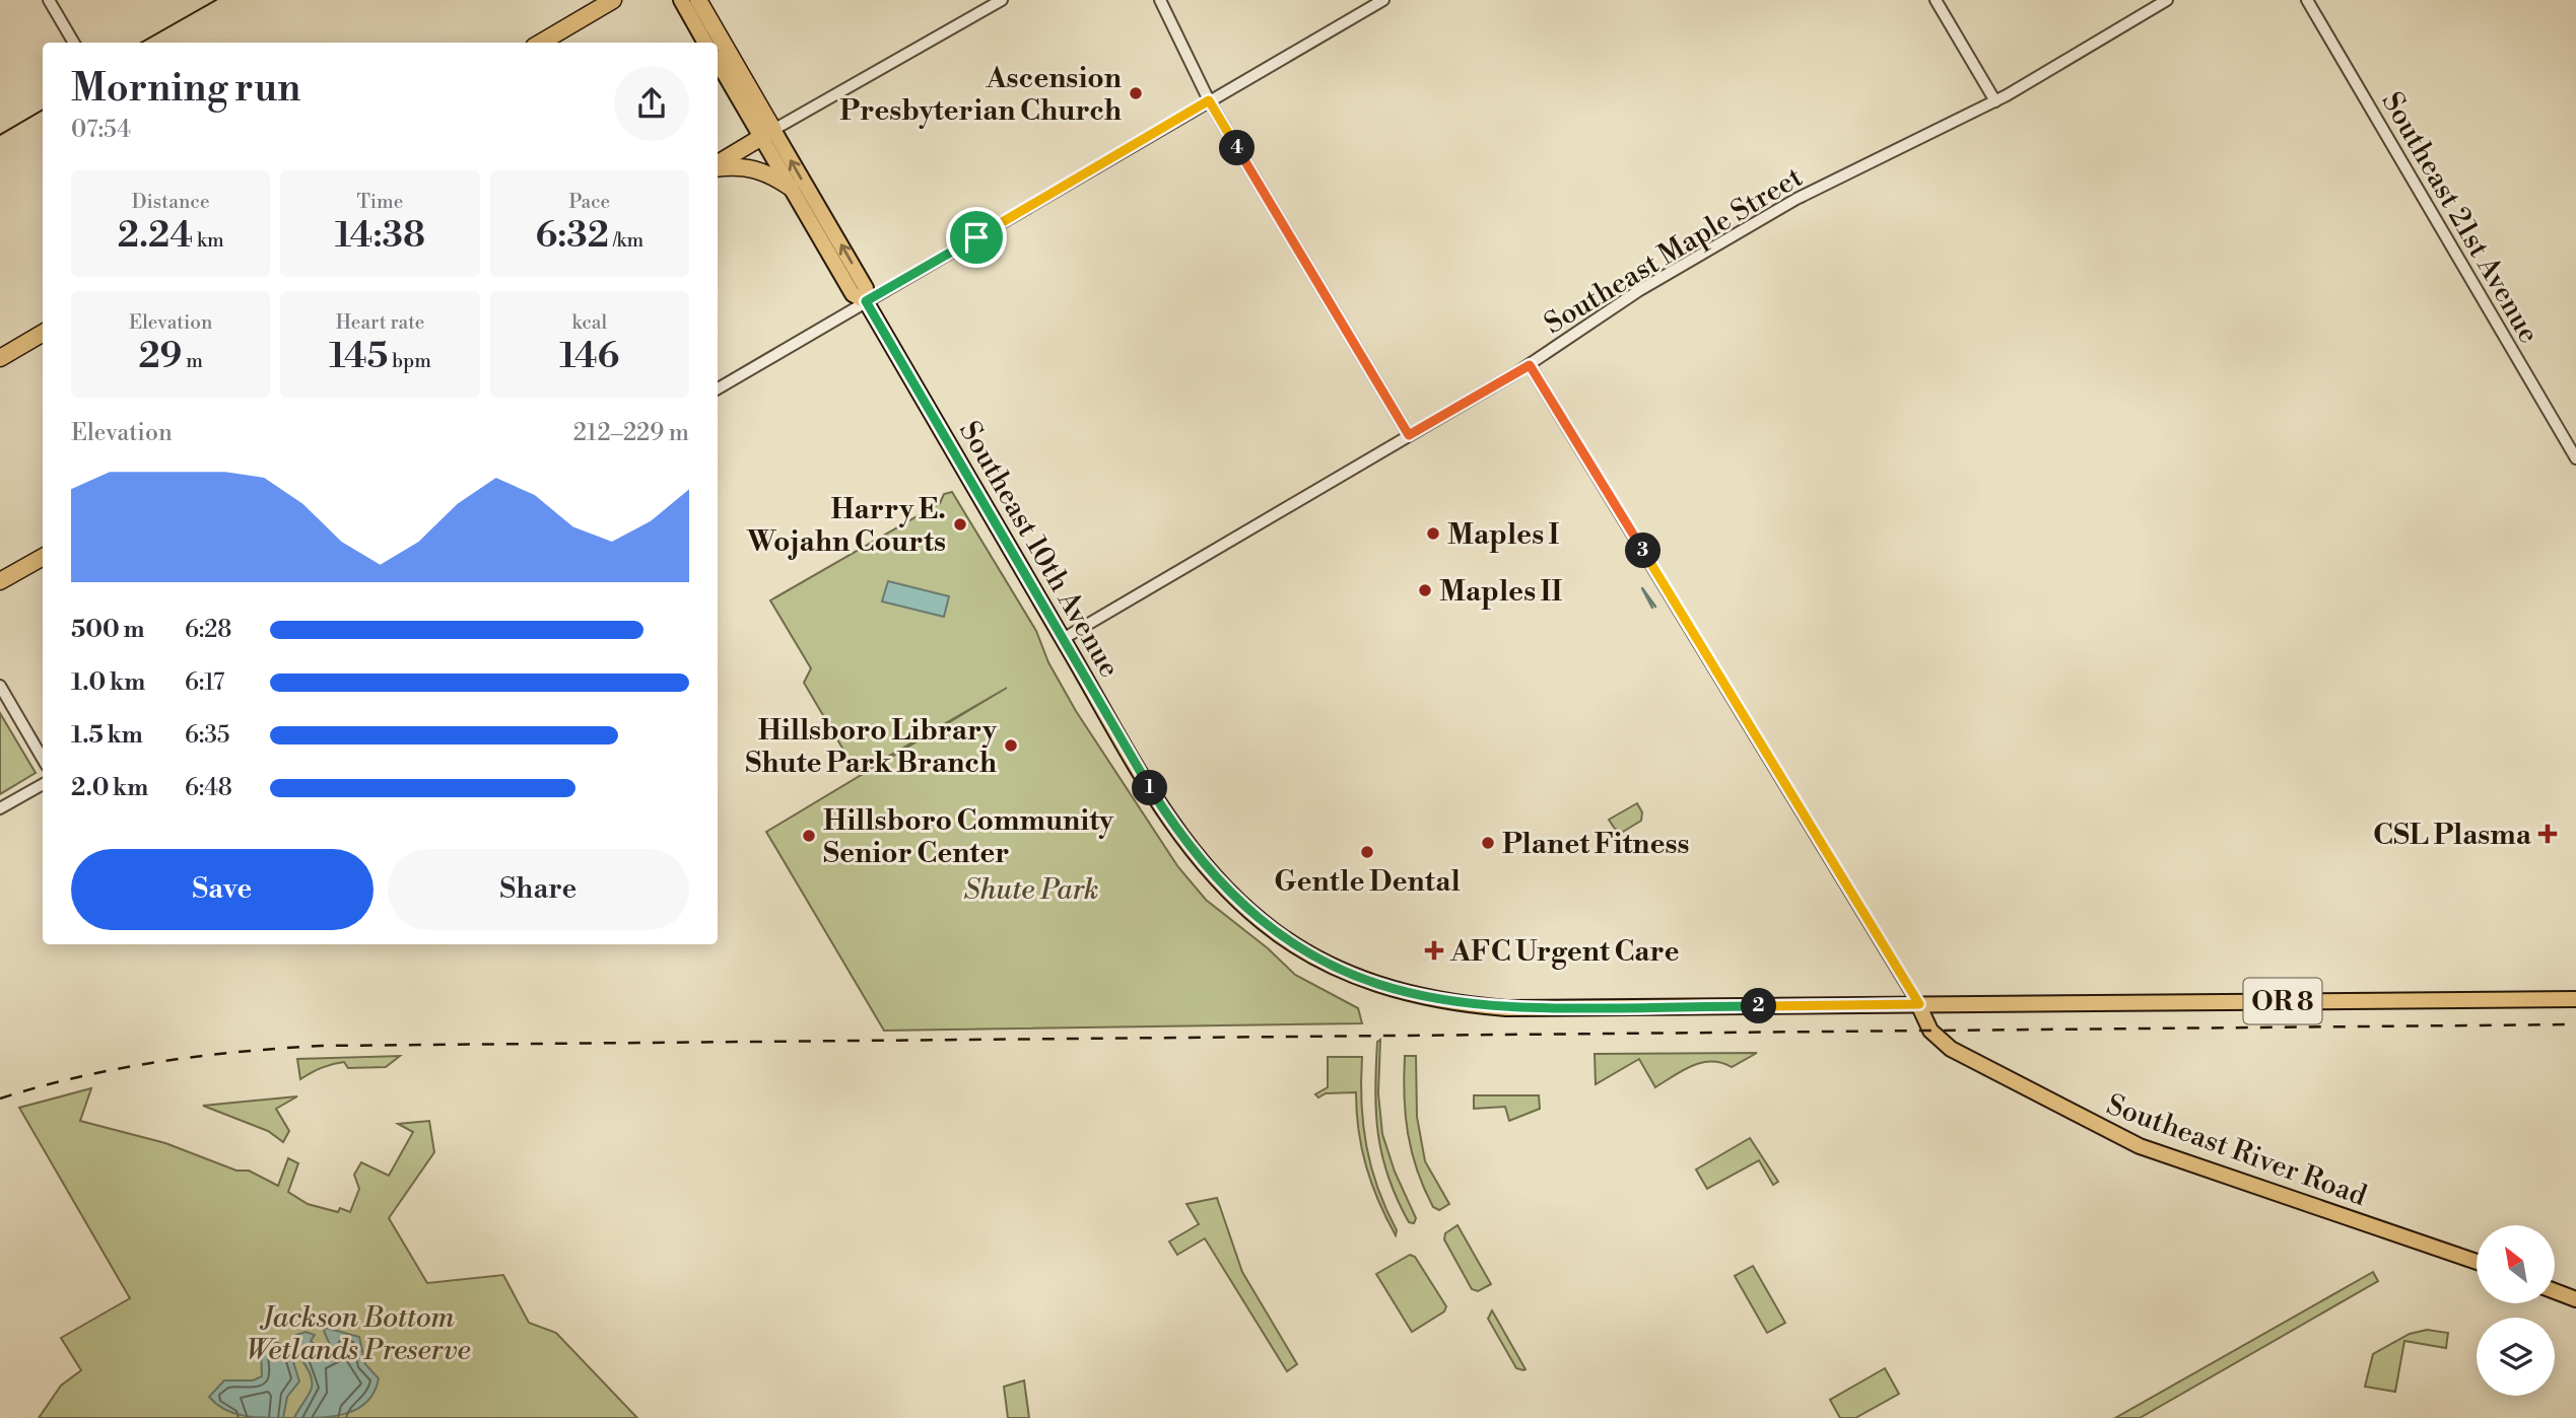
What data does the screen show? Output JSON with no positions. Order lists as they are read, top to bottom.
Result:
{
  "streets": {
    "highway": ["Southeast 10th Avenue", "OR 8"],
    "main road": ["Southeast River Road"],
    "street": ["Southeast 21st Avenue", "Southeast Maple Street"]
  },
  "crossings": [
    ["Southeast Maple Street", "Southeast 10th Avenue"],
    ["Southeast 10th Avenue", "OR 8"],
    ["Southeast 10th Avenue", "Southeast River Road"],
    ["OR 8", "Southeast River Road"]
  ],
  "parks": ["Shute Park", "Jackson Bottom Wetlands Preserve"],
  "places": {
    "other": [
      "Ascension Presbyterian Church",
      "Harry E. Wojahn Courts",
      "Maples I",
      "Maples II",
      "Hillsboro Library Shute Park Branch",
      "Hillsboro Community Senior Center",
      "Planet Fitness",
      "Gentle Dental"
    ],
    "health": ["CSL Plasma", "AFC Urgent Care"]
  },
  "north": "top left",
  "page": {
    "heading": ["Morning run", "07:54"],
    "pins": [
      "4",
      "3",
      "1",
      "2"
    ],
    "stats": [
      ["Distance", "2.24 km"],
      ["Time", "14:38"],
      ["Pace", "6:32 /km"],
      ["Elevation", "29 m"],
      ["Heart rate", "145 bpm"],
      ["kcal", "146"]
    ],
    "chart": ["Elevation", "212–229 m"],
    "list": [
      {
        "name": "500 m",
        "note": "6:28"
      },
      {
        "name": "1.0 km",
        "note": "6:17"
      },
      {
        "name": "1.5 km",
        "note": "6:35"
      },
      {
        "name": "2.0 km",
        "note": "6:48"
      }
    ],
    "buttons": ["Save", "Share"]
  }
}
